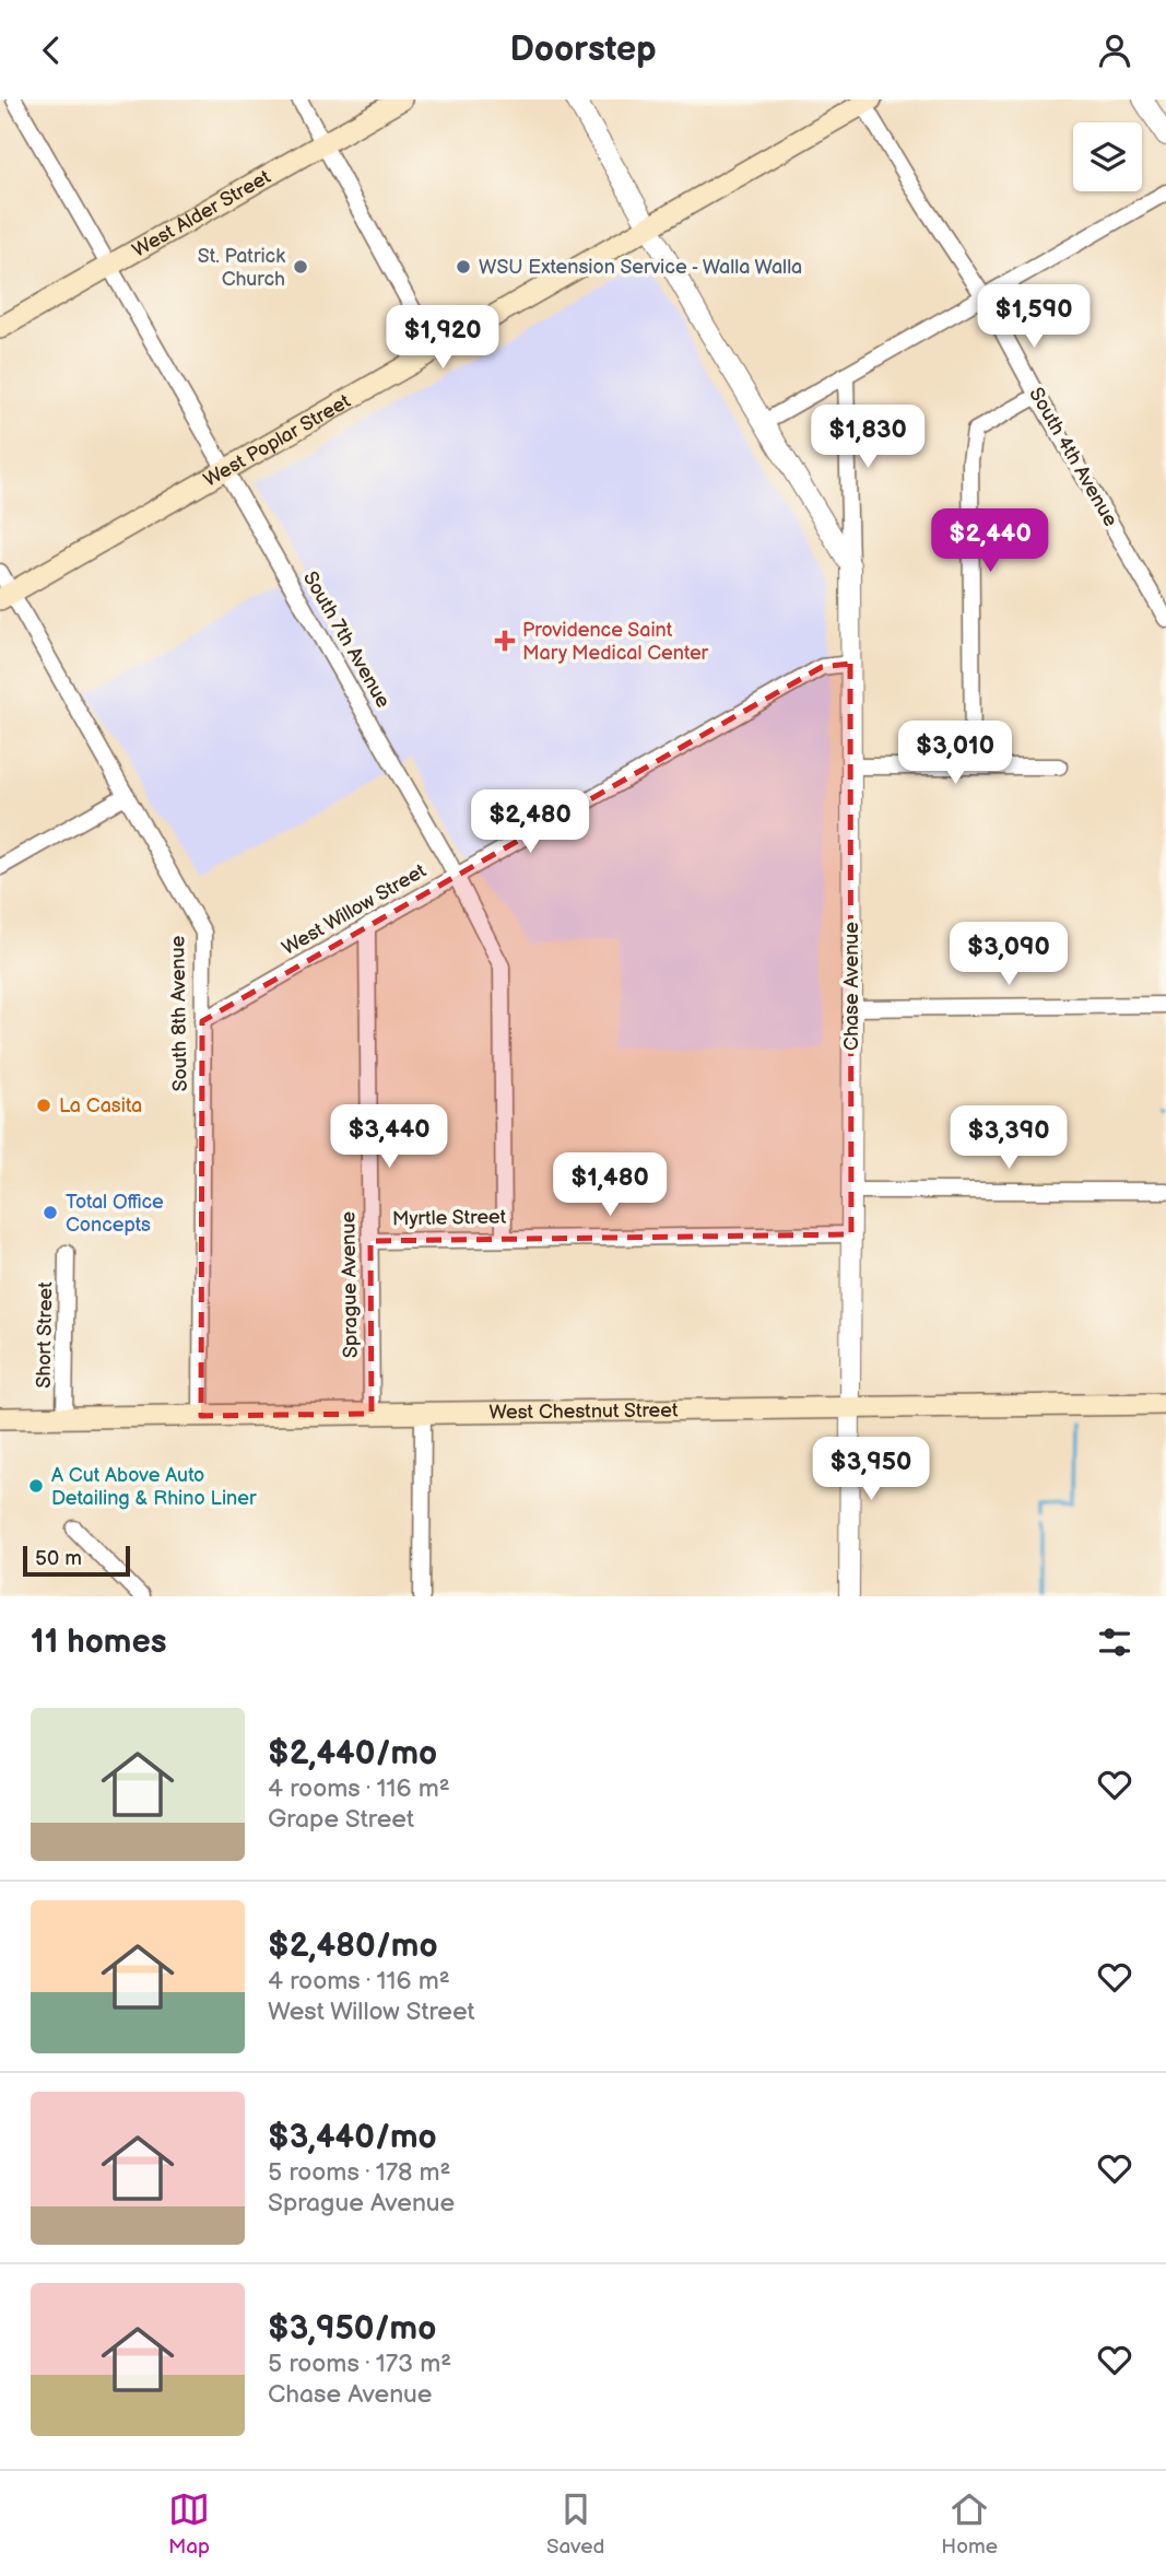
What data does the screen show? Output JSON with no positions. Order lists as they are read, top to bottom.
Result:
{
  "streets": {
    "main road": ["West Alder Street", "West Poplar Street", "West Chestnut Street"],
    "street": [
      "South 4th Avenue",
      "South 7th Avenue",
      "West Willow Street",
      "Chase Avenue",
      "South 8th Avenue",
      "Myrtle Street",
      "Sprague Avenue",
      "Short Street"
    ]
  },
  "crossings": [
    ["West Alder Street", "South 7th Avenue"],
    ["West Poplar Street", "South 4th Avenue"],
    ["West Poplar Street", "South 7th Avenue"],
    ["West Poplar Street", "South 8th Avenue"],
    ["South 7th Avenue", "West Willow Street"],
    ["South 7th Avenue", "Myrtle Street"],
    ["West Willow Street", "Chase Avenue"],
    ["West Willow Street", "South 8th Avenue"],
    ["West Willow Street", "Sprague Avenue"],
    ["Chase Avenue", "Myrtle Street"],
    ["Chase Avenue", "West Chestnut Street"],
    ["South 8th Avenue", "West Chestnut Street"],
    ["Myrtle Street", "Sprague Avenue"],
    ["Sprague Avenue", "West Chestnut Street"],
    ["Short Street", "West Chestnut Street"]
  ],
  "places": {
    "other": [
      "St. Patrick Church",
      "WSU Extension Service - Walla Walla",
      "La Casita",
      "Total Office Concepts",
      "A Cut Above Auto Detailing & Rhino Liner"
    ],
    "health": ["Providence Saint Mary Medical Center"]
  },
  "scale_bar": "50 m",
  "page": {
    "header": "Doorstep",
    "price": [
      "$1,590",
      "$1,920",
      "$1,830",
      "$2,440",
      "$3,010",
      "$2,480",
      "$3,090",
      "$3,440",
      "$3,390",
      "$1,480",
      "$3,950"
    ],
    "scale": "50 m",
    "heading": "11 homes",
    "list": [
      {
        "name": "$2,440/mo",
        "note": "4 rooms · 116 m² · Grape Street"
      },
      {
        "name": "$2,480/mo",
        "note": "4 rooms · 116 m² · West Willow Street"
      },
      {
        "name": "$3,440/mo",
        "note": "5 rooms · 178 m² · Sprague Avenue"
      },
      {
        "name": "$3,950/mo",
        "note": "5 rooms · 173 m² · Chase Avenue"
      }
    ],
    "tabs": ["Map", "Saved", "Home"]
  }
}
